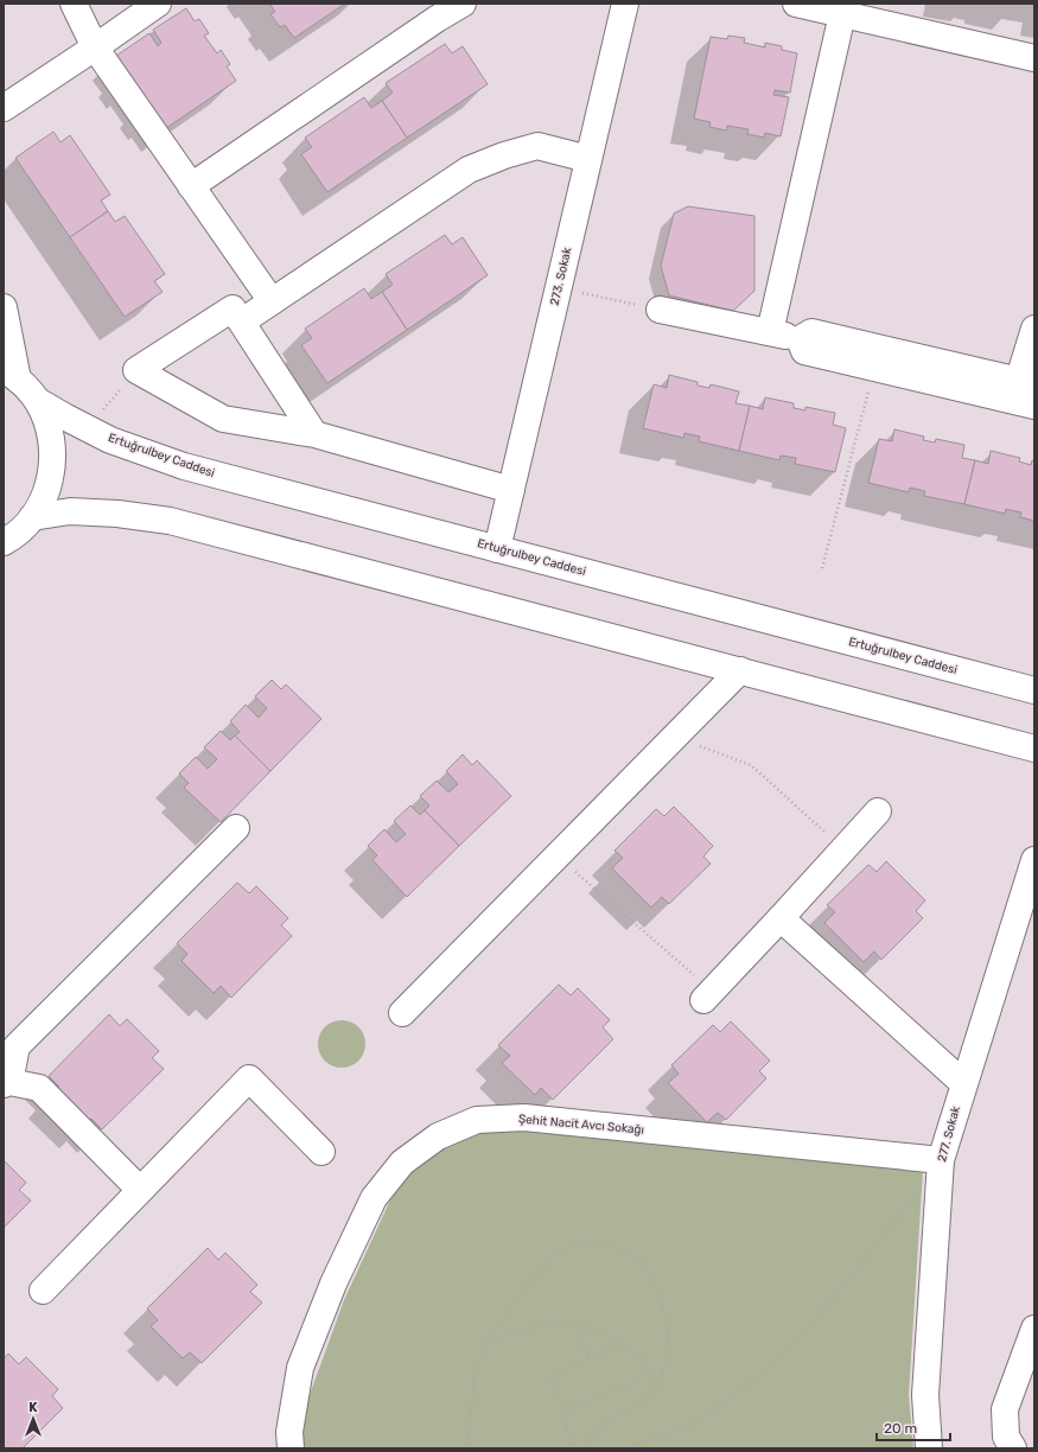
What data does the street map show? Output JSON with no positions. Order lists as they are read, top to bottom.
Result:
{
  "streets": {
    "street": [
      "273. Sokak",
      "Ertuğrulbey Caddesi",
      "Şehit Nacit Avcı Sokağı",
      "277. Sokak"
    ]
  },
  "crossings": [
    ["273. Sokak", "Ertuğrulbey Caddesi"],
    ["Şehit Nacit Avcı Sokağı", "277. Sokak"]
  ],
  "scale_bar": "20 m",
  "north": "top"
}
